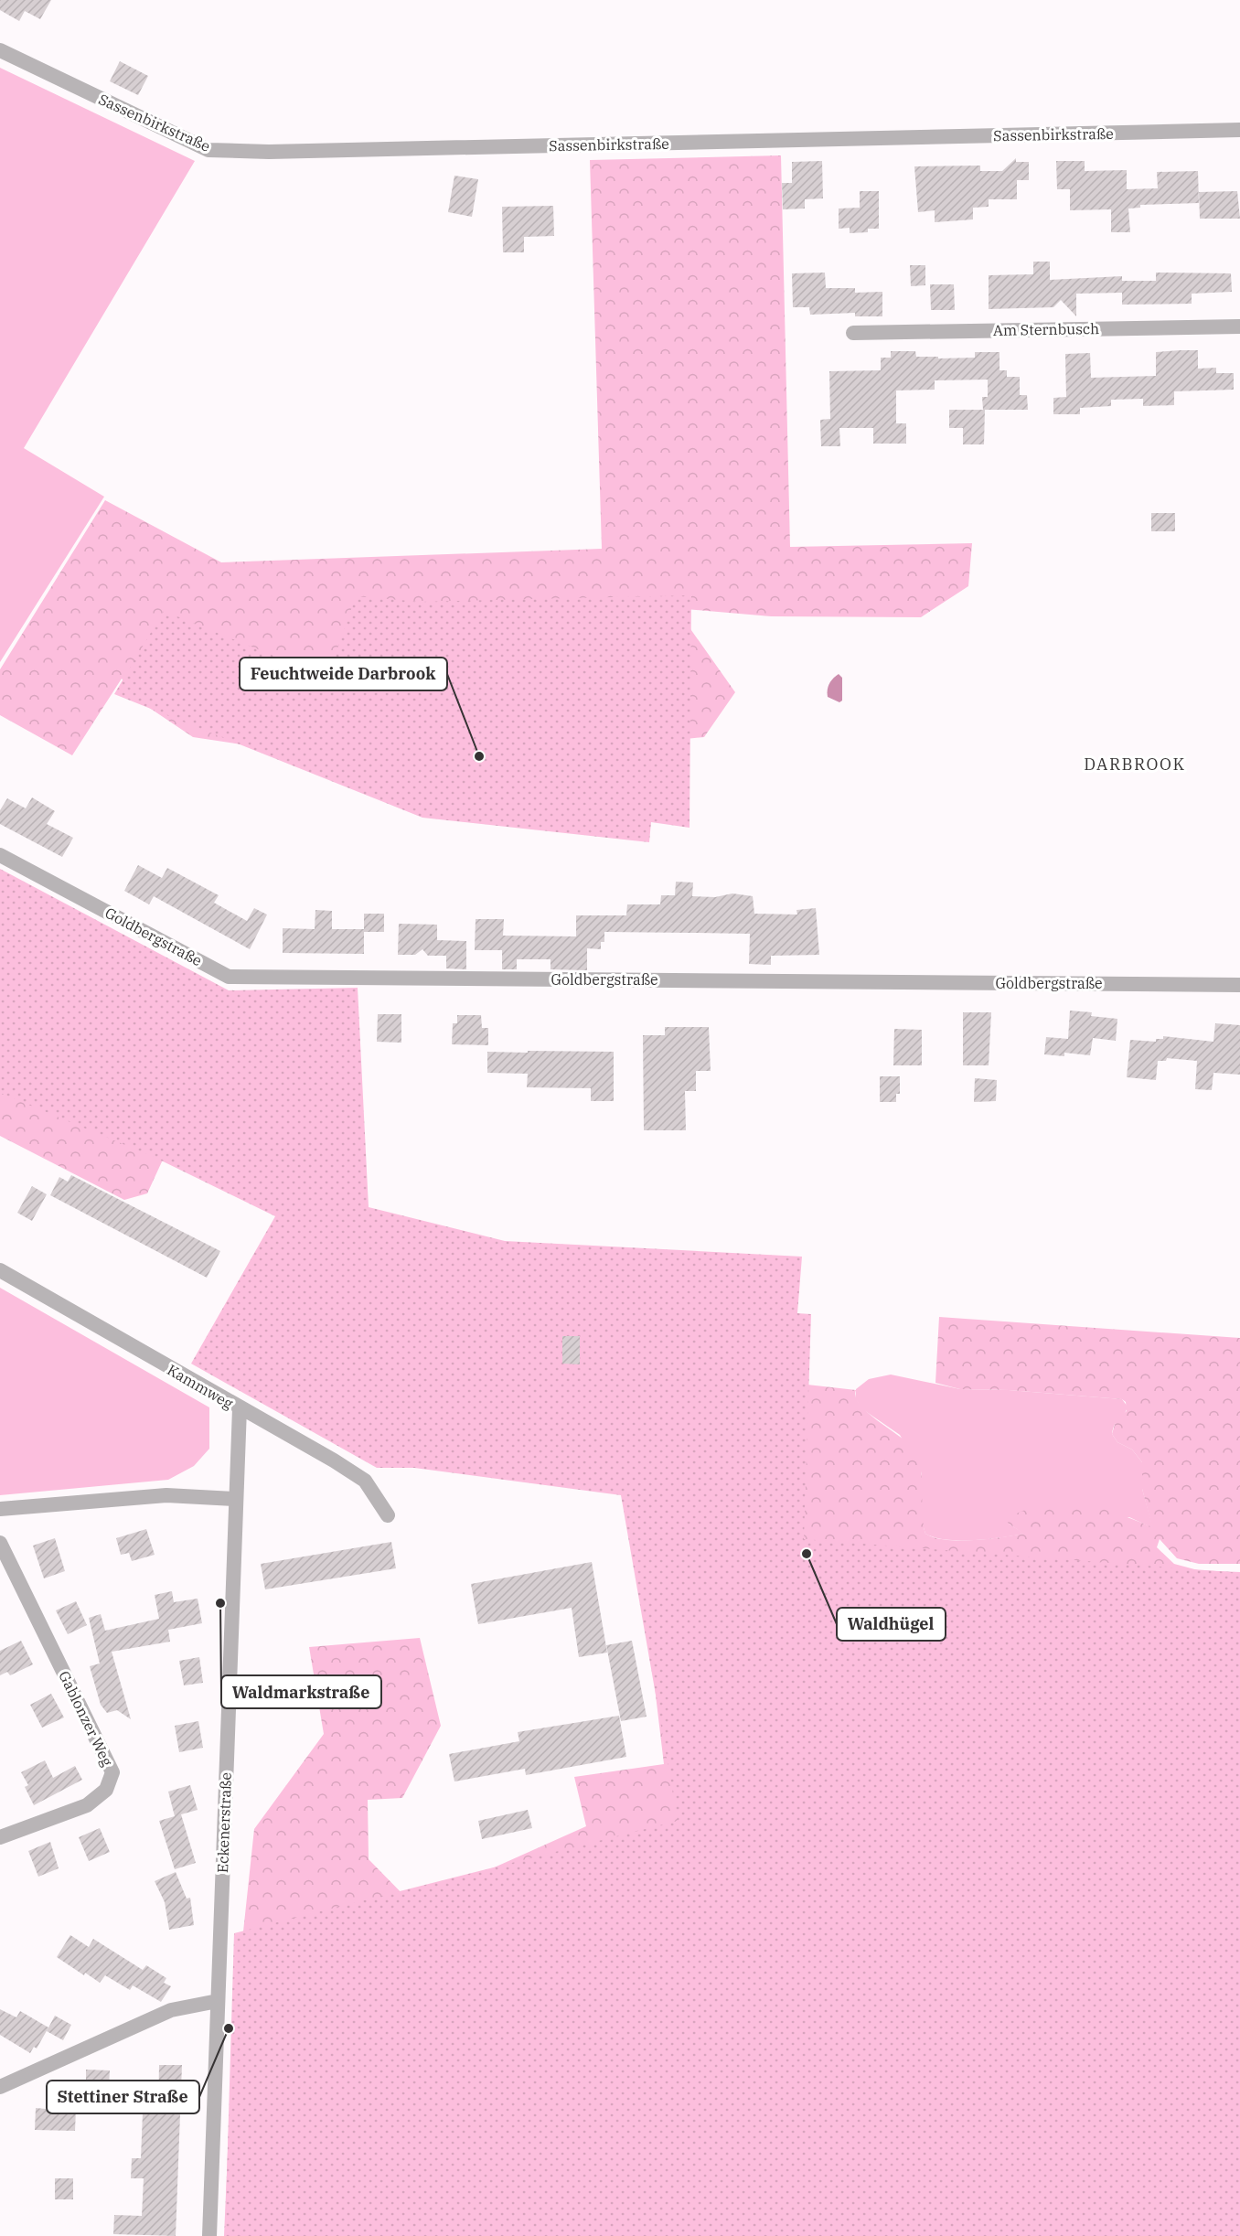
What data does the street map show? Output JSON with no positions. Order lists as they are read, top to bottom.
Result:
{
  "streets": {
    "street": [
      "Sassenbirkstraße",
      "Am Sternbusch",
      "Goldbergstraße",
      "Kammweg",
      "Gablonzer Weg",
      "Eckenerstraße"
    ]
  },
  "crossings": [
    ["Kammweg", "Eckenerstraße"]
  ],
  "districts": ["DARBROOK"],
  "places": [
    "Feuchtweide Darbrook",
    "Waldhügel",
    "Waldmarkstraße",
    "Stettiner Straße"
  ]
}
